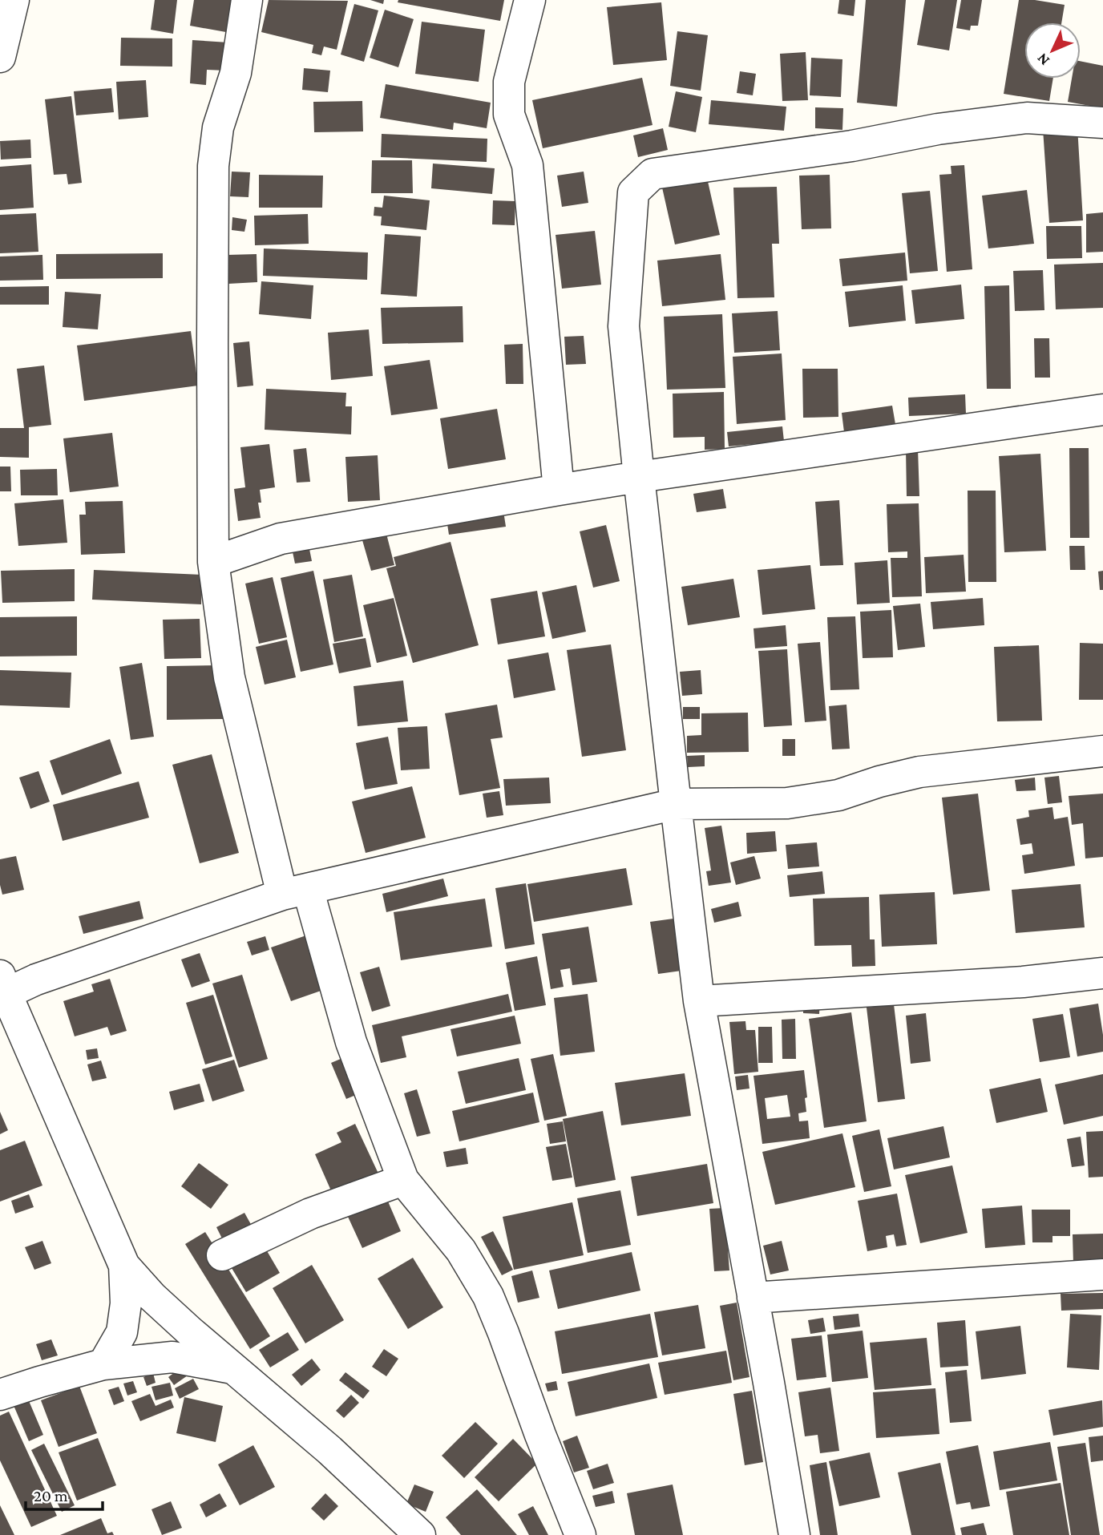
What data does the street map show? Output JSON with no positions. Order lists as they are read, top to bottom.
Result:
{
  "scale_bar": "20 m",
  "north": "bottom left"
}
